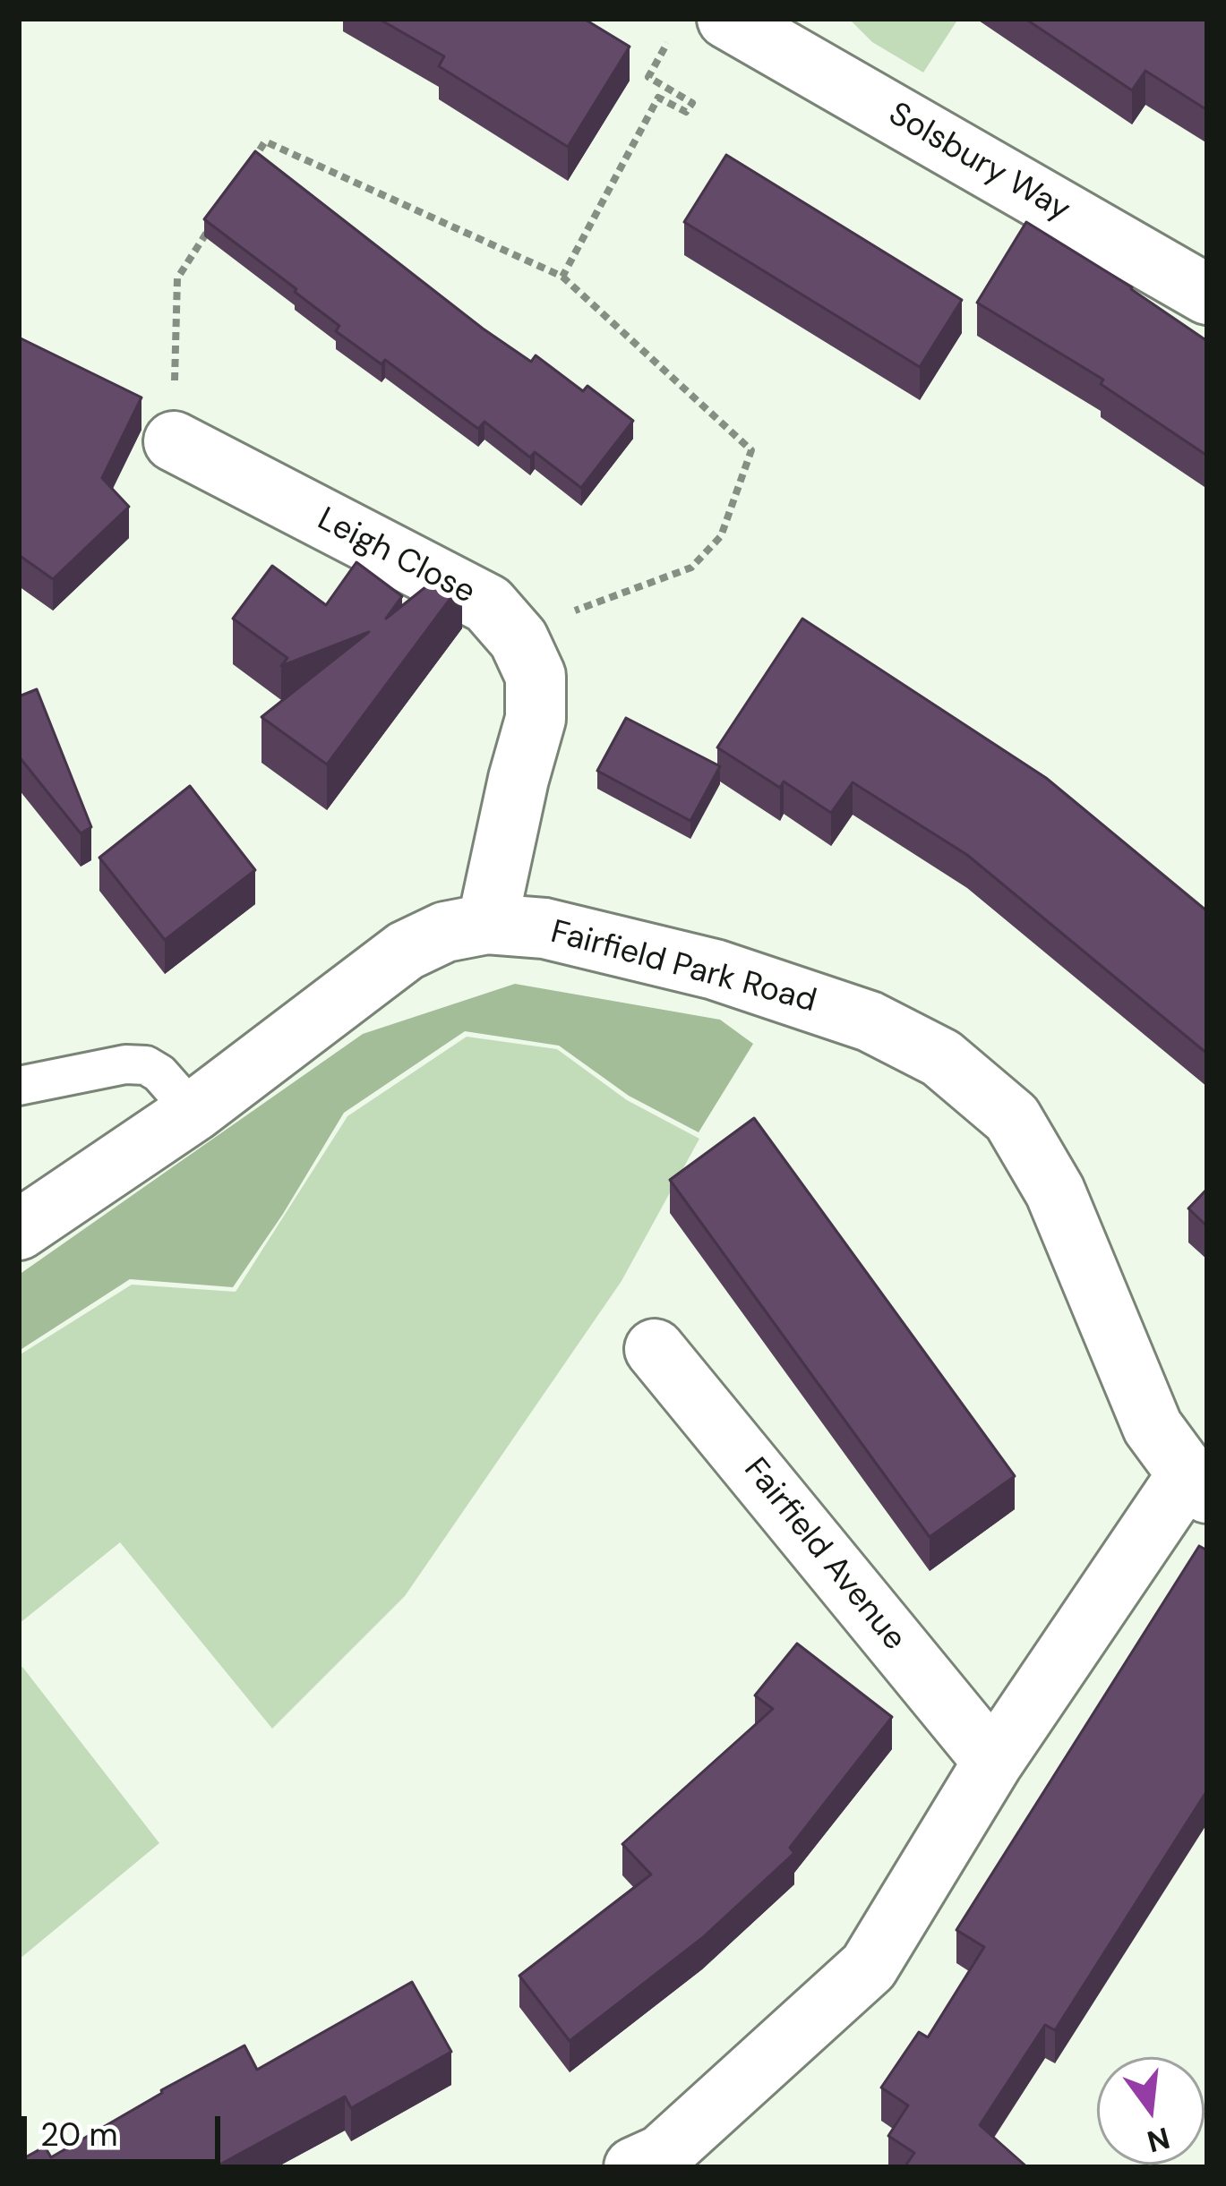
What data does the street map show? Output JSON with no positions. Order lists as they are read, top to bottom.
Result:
{
  "streets": {
    "street": [
      "Solsbury Way",
      "Leigh Close",
      "Fairfield Park Road",
      "Fairfield Avenue"
    ]
  },
  "crossings": [
    ["Leigh Close", "Fairfield Park Road"]
  ],
  "scale_bar": "20 m",
  "north": "bottom"
}
